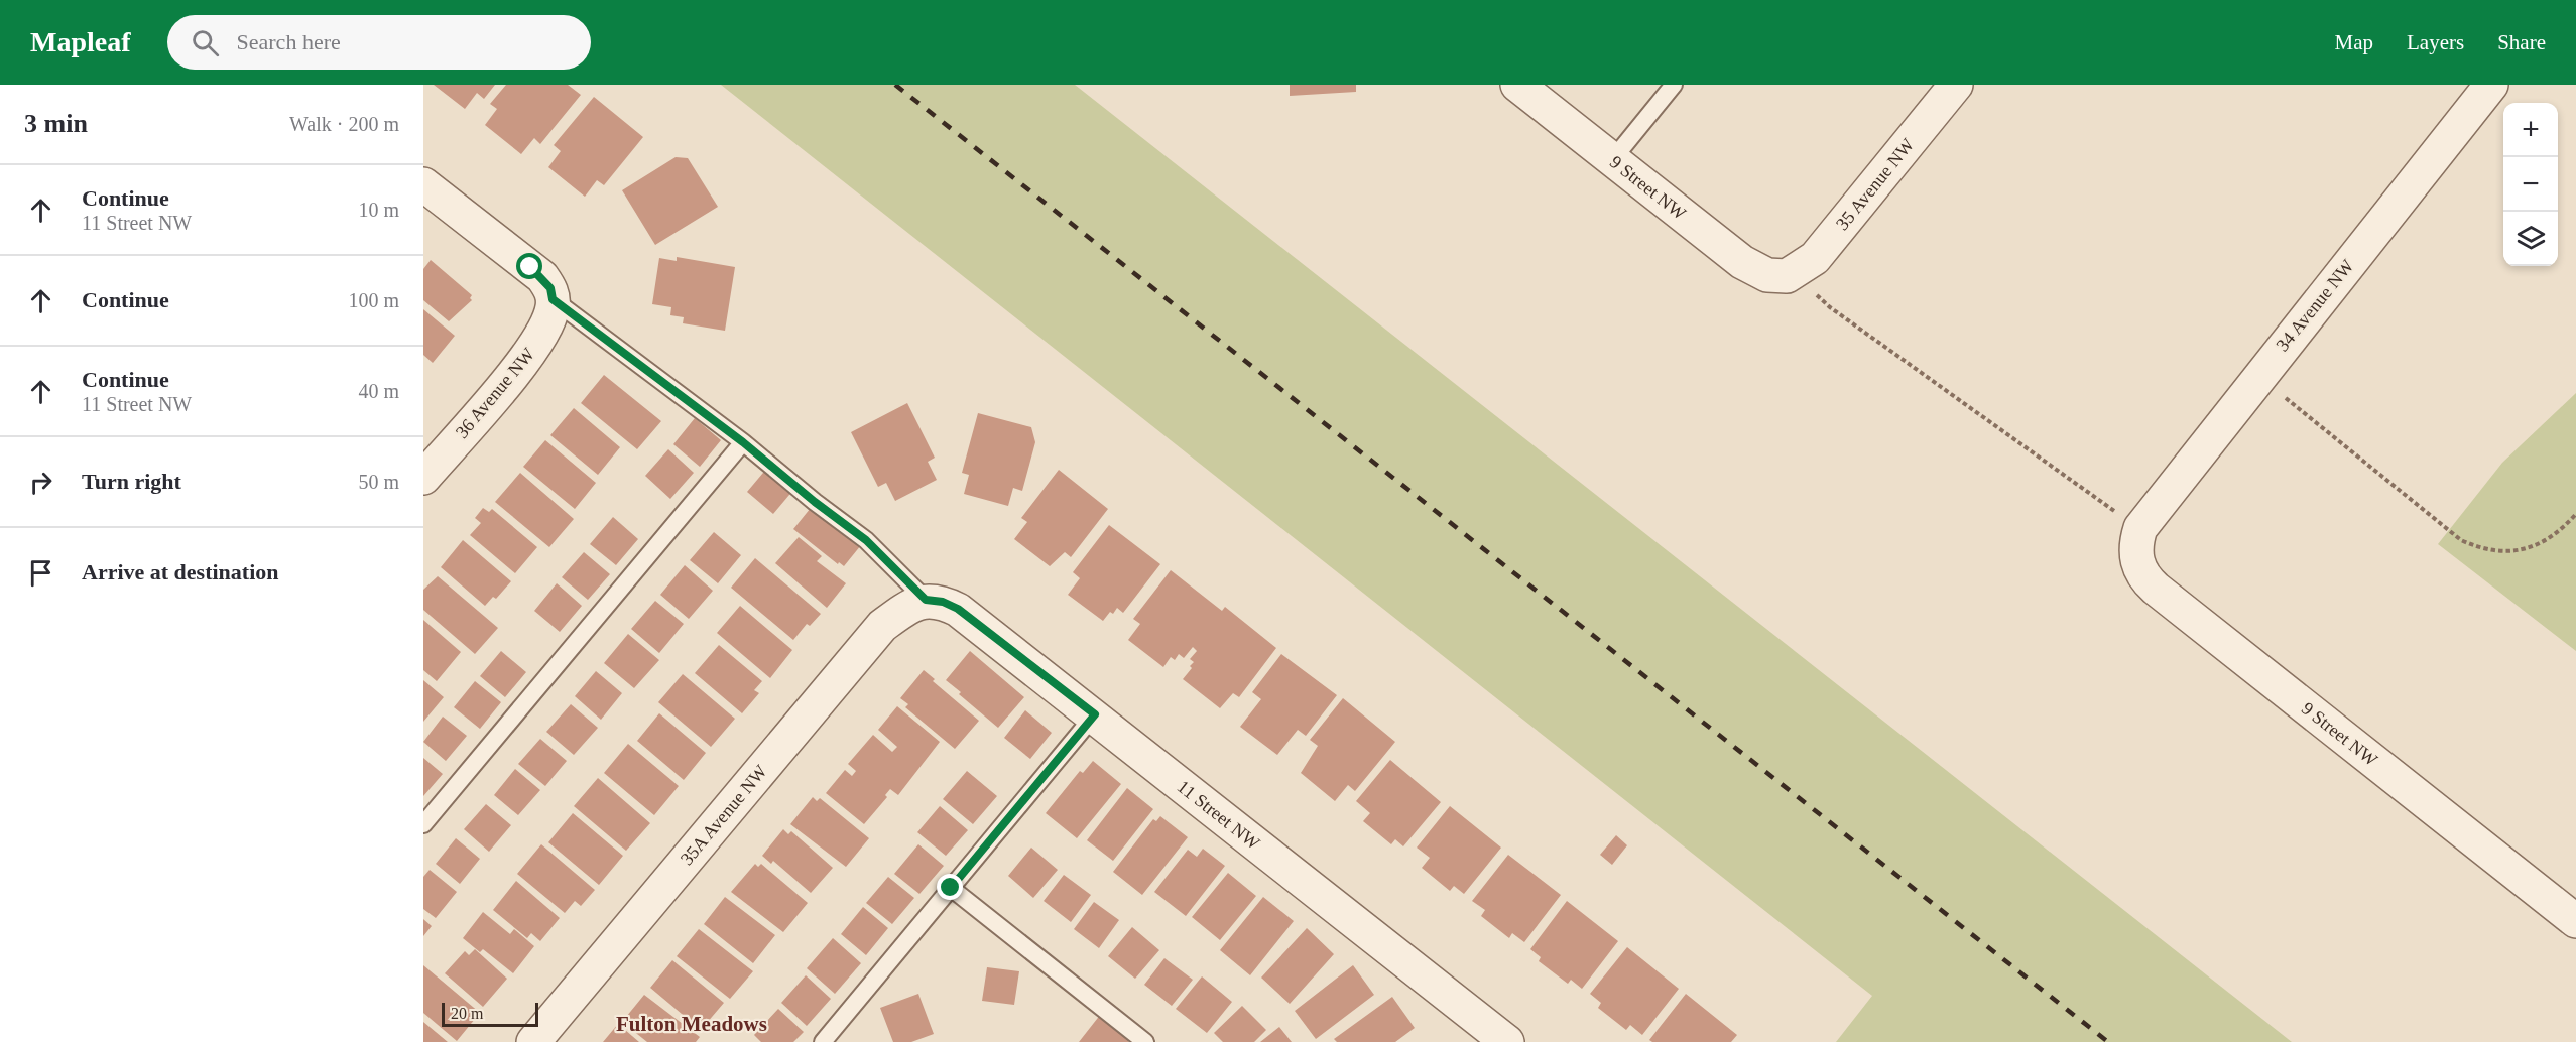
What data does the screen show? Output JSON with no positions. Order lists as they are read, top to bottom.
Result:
{
  "streets": {
    "street": [
      "35 Avenue NW",
      "9 Street NW",
      "34 Avenue NW",
      "36 Avenue NW",
      "35A Avenue NW",
      "11 Street NW"
    ]
  },
  "crossings": [
    ["35 Avenue NW", "9 Street NW"],
    ["9 Street NW", "34 Avenue NW"],
    ["35A Avenue NW", "11 Street NW"]
  ],
  "districts": ["Fulton Meadows"],
  "scale_bar": "20 m",
  "page": {
    "header": "Mapleaf",
    "search": "Search here",
    "nav": ["Map", "Layers", "Share"],
    "heading": ["3 min", "Walk · 200 m"],
    "map_buttons": ["+", "−"],
    "list": [
      ["Continue", "11 Street NW", "10 m"],
      ["Continue", "100 m"],
      ["Continue", "11 Street NW", "40 m"],
      ["Turn right", "50 m"],
      "Arrive at destination"
    ],
    "scale": "20 m"
  }
}
